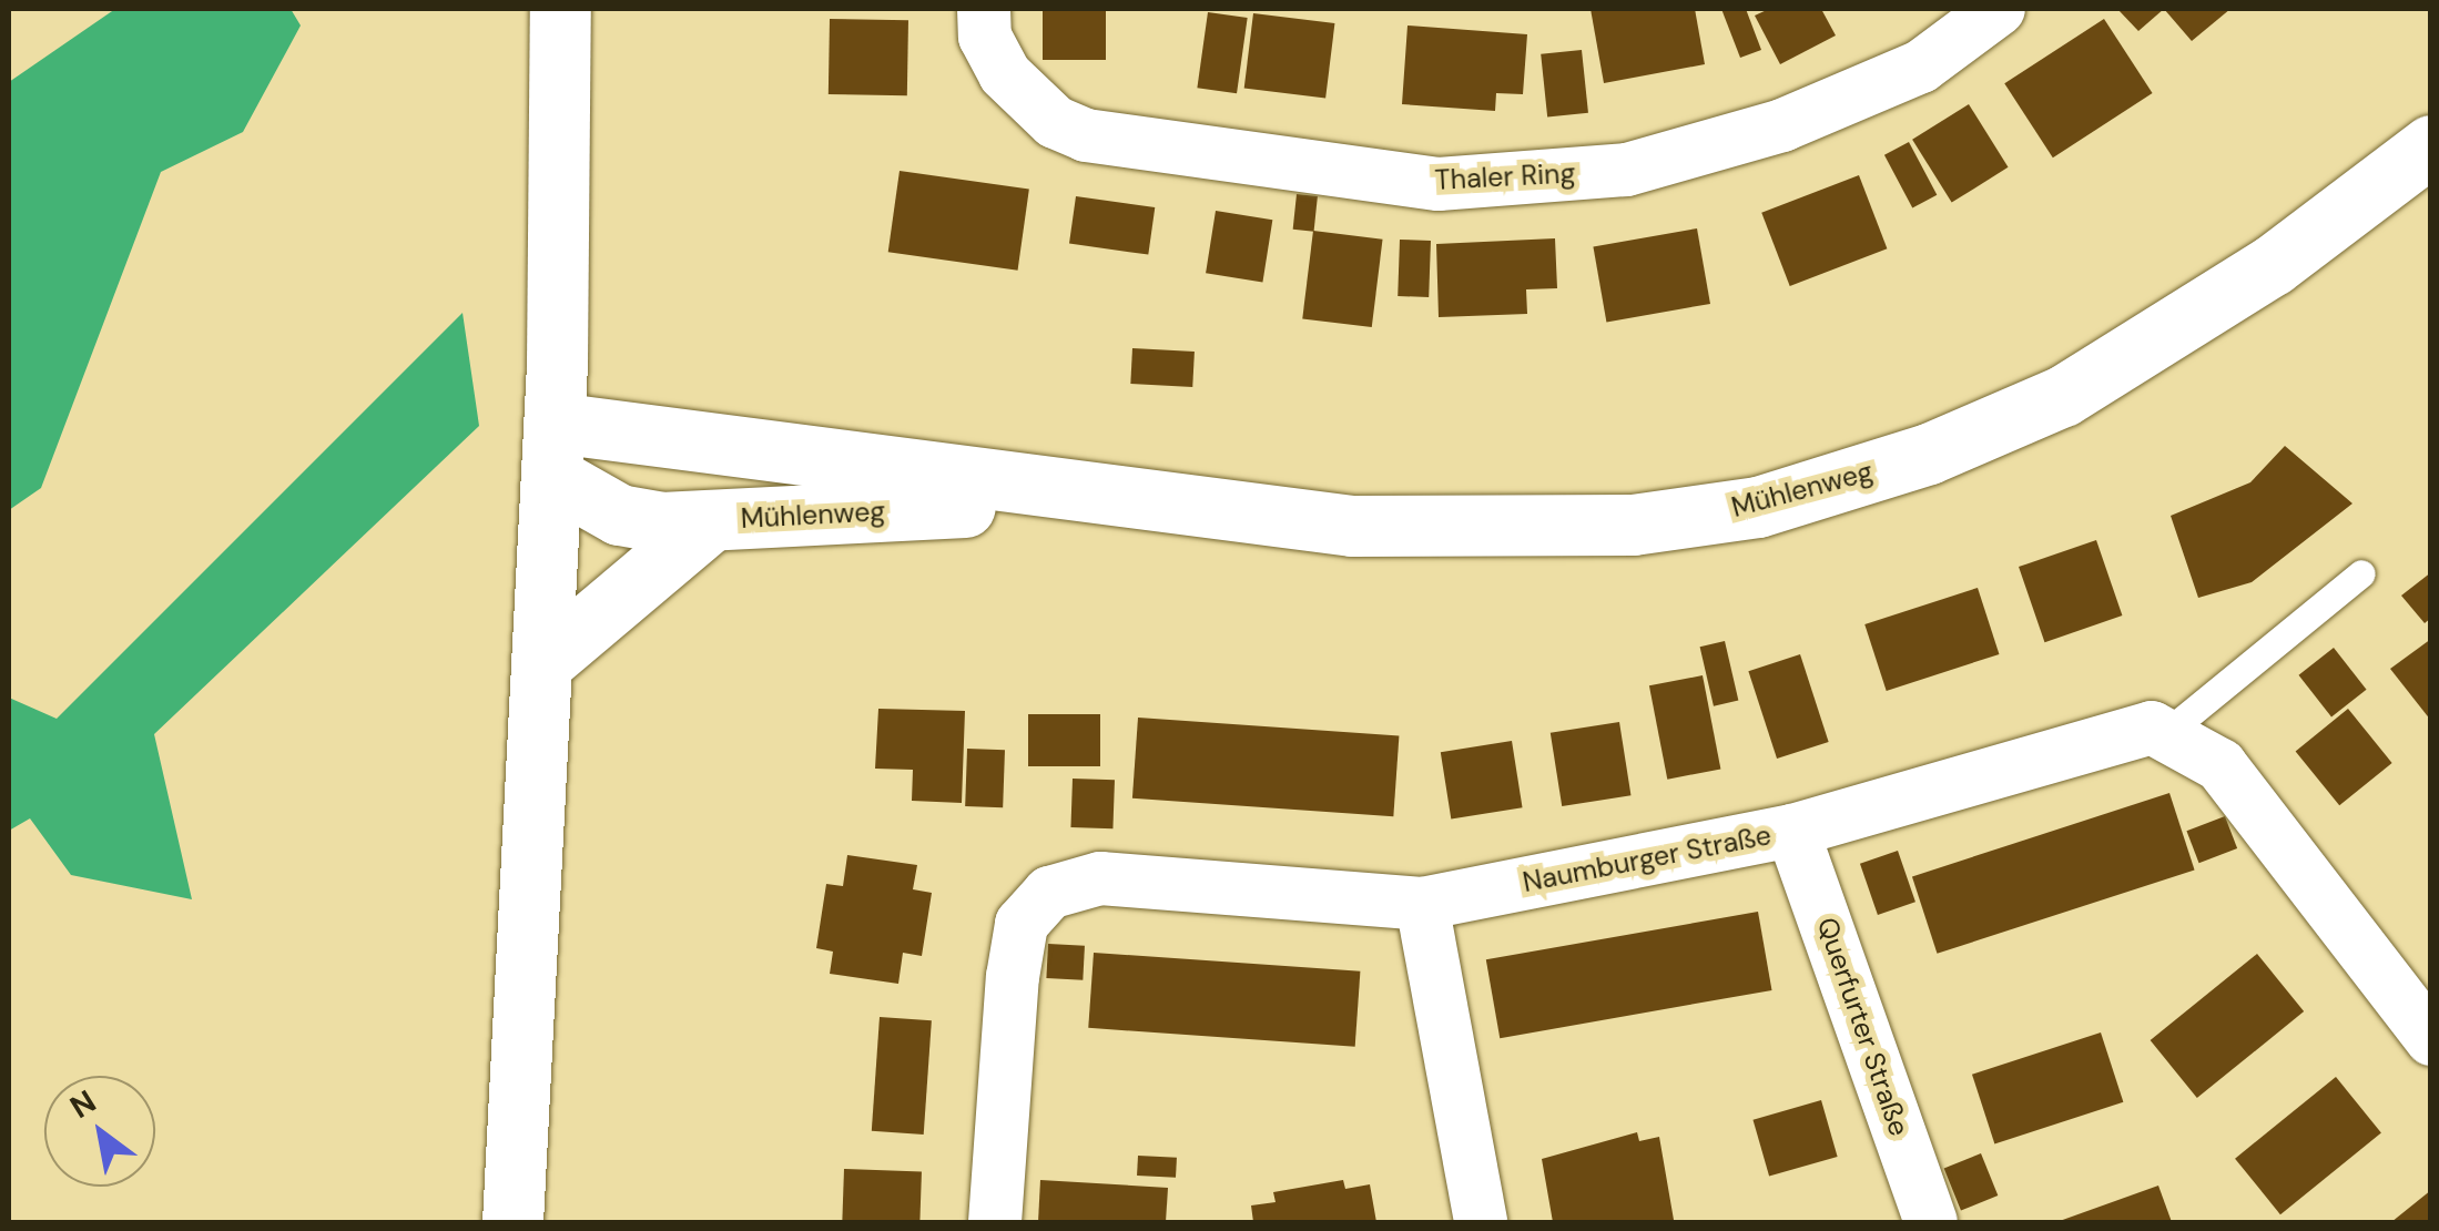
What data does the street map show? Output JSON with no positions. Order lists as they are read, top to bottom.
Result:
{
  "streets": {
    "street": [
      "Thaler Ring",
      "Mühlenweg",
      "Naumburger Straße",
      "Querfurter Straße"
    ]
  },
  "crossings": [
    ["Naumburger Straße", "Querfurter Straße"]
  ],
  "north": "top left"
}
